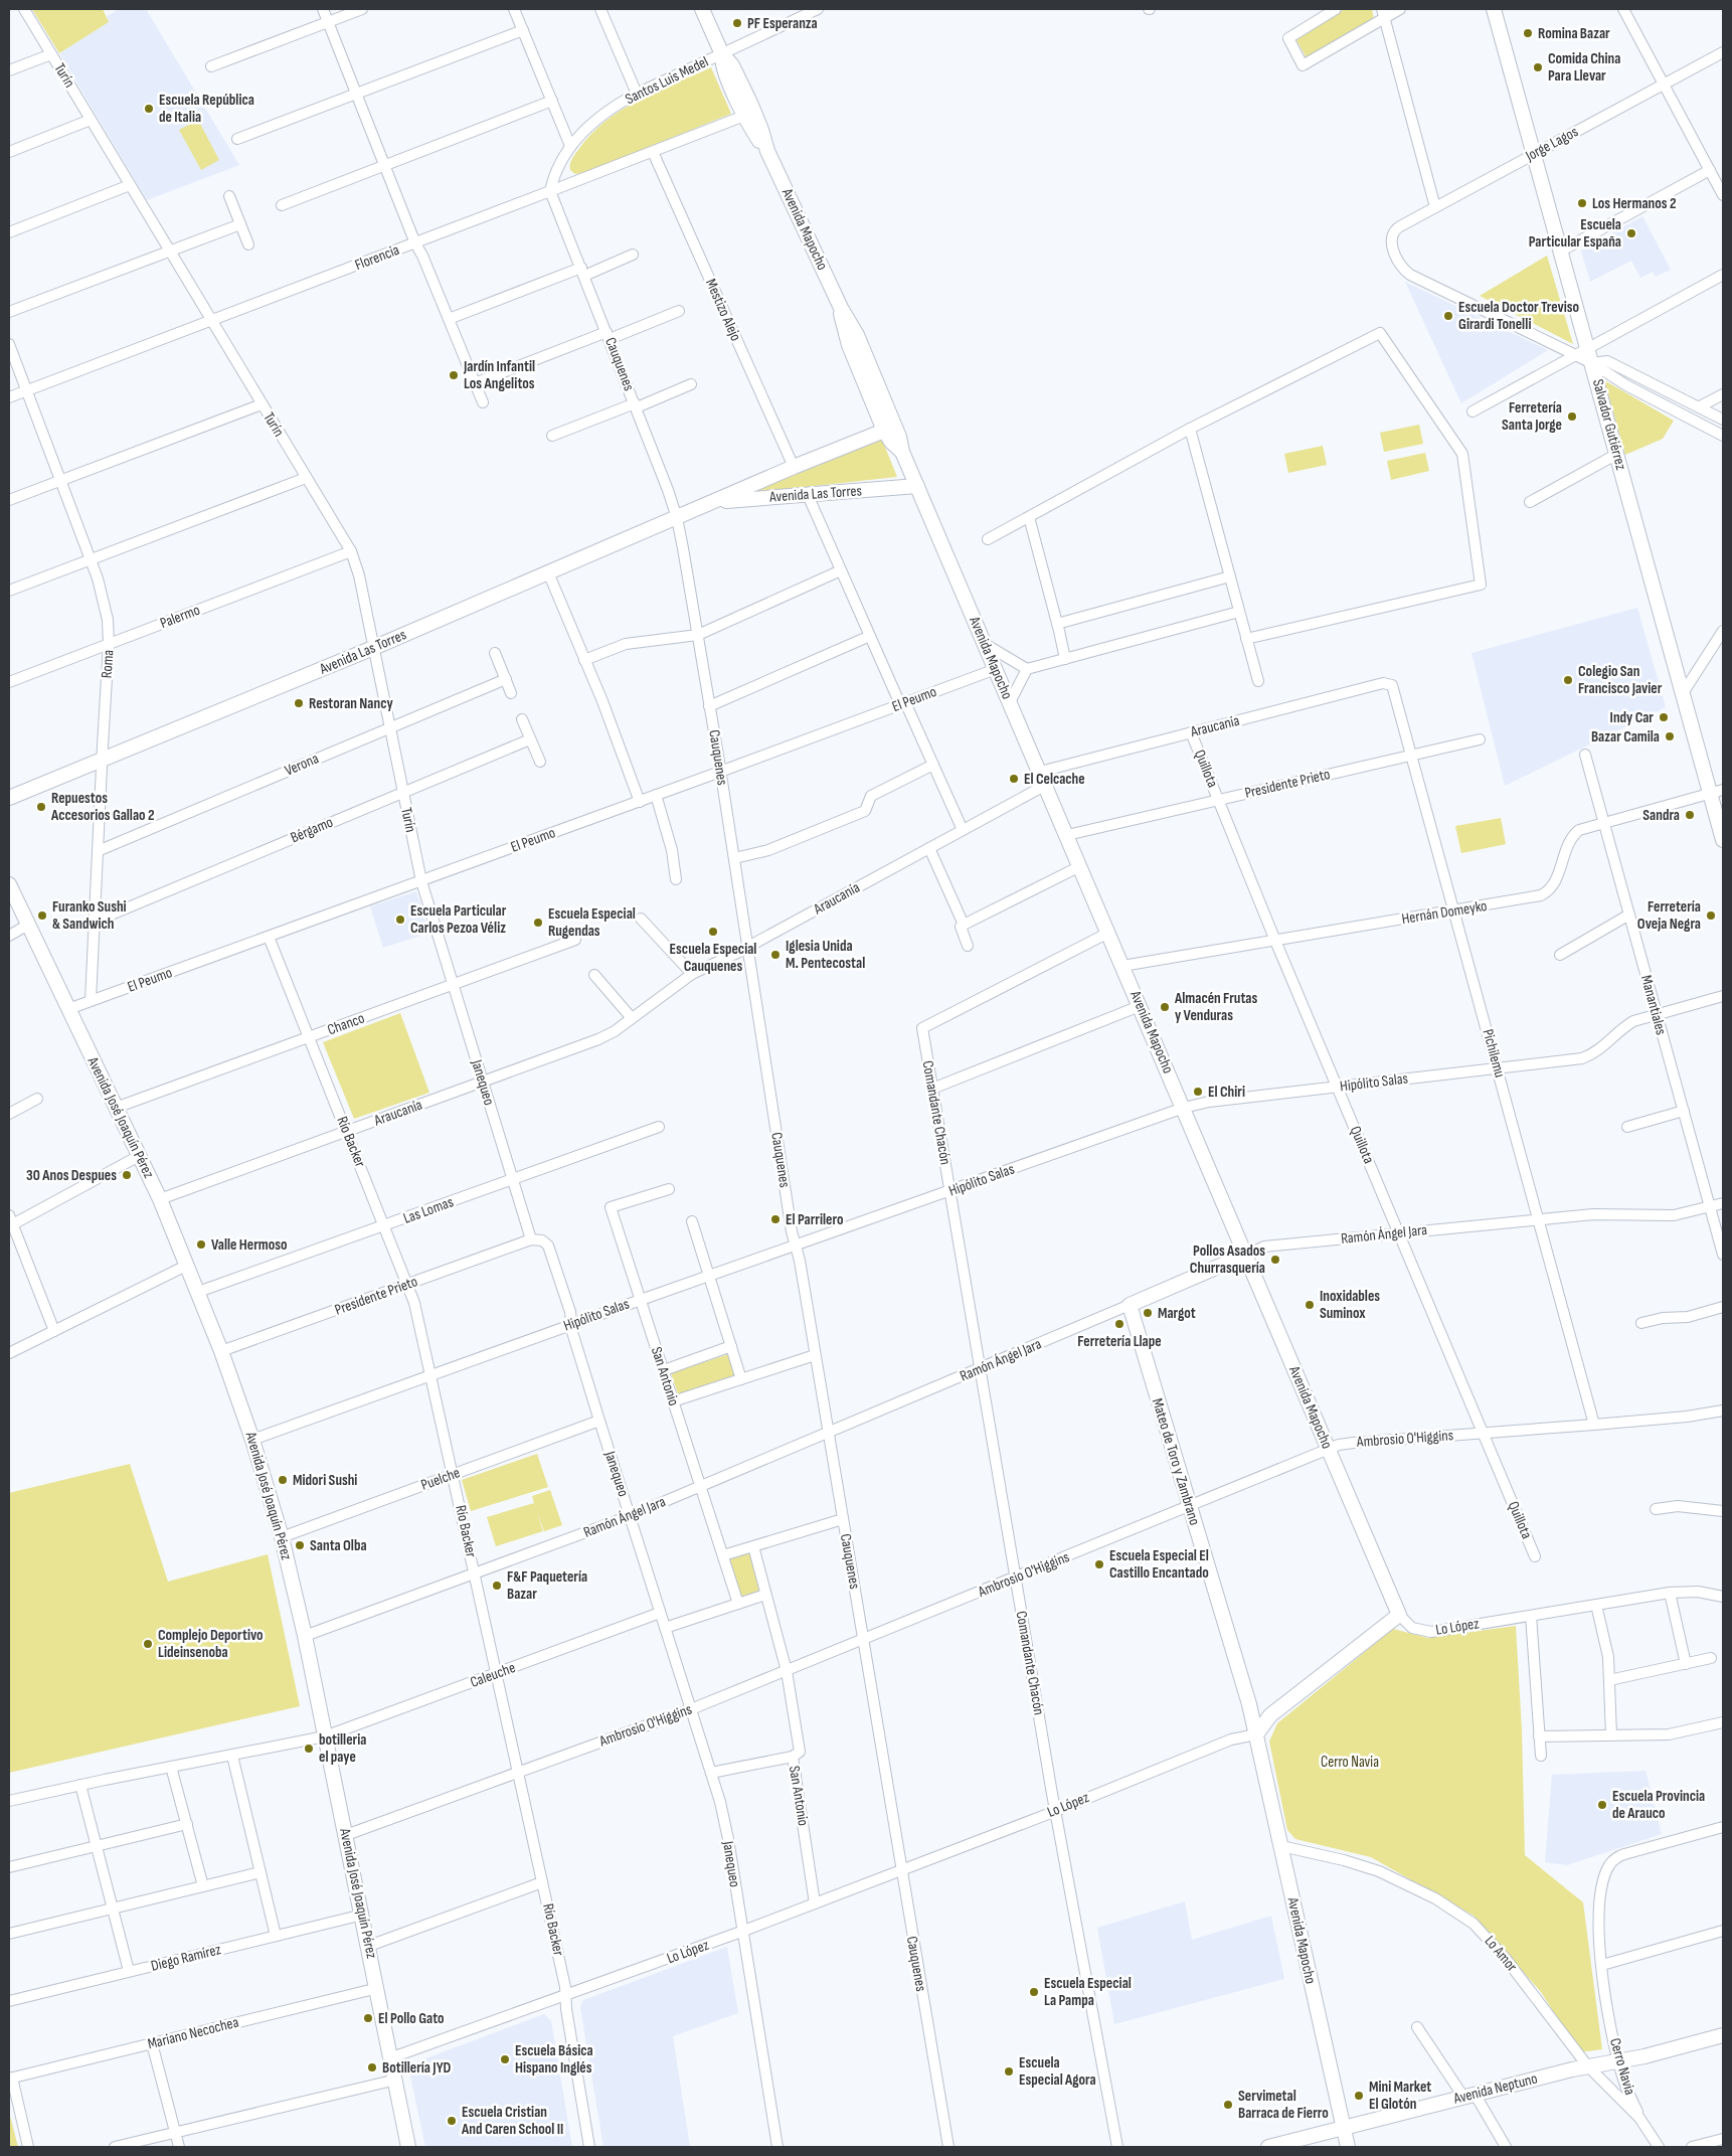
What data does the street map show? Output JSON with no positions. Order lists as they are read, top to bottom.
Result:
{
  "streets": {
    "main road": [
      "Avenida Mapocho",
      "Salvador Gutiérrez",
      "Avenida Las Torres",
      "Avenida José Joaquín Pérez",
      "Ramón Ángel Jara",
      "Mateo de Toro y Zambrano",
      "Avenida Neptuno"
    ],
    "street": [
      "Turín",
      "Santos Luis Medel",
      "Jorge Lagos",
      "Florencia",
      "Mestizo Alejo",
      "Cauquenes",
      "Palermo",
      "Roma",
      "El Peumo",
      "Araucanía",
      "Verona",
      "Quillota",
      "Presidente Prieto",
      "Bérgamo",
      "Hernán Domeyko",
      "Manantiales",
      "Chanco",
      "Pichilemu",
      "Janequeo",
      "Hipólito Salas",
      "Comandante Chacón",
      "Río Backer",
      "Las Lomas",
      "San Antonio",
      "Ambrosio O'Higgins",
      "Puelche",
      "Lo López",
      "Caleuche",
      "Lo Amor",
      "Diego Ramírez",
      "Mariano Necochea",
      "Cerro Navia"
    ]
  },
  "crossings": [
    ["Turín", "Florencia"],
    ["Turín", "Avenida Las Torres"],
    ["Turín", "Palermo"],
    ["Turín", "El Peumo"],
    ["Turín", "Verona"],
    ["Turín", "Bérgamo"],
    ["Turín", "Janequeo"],
    ["Santos Luis Medel", "Avenida Mapocho"],
    ["Santos Luis Medel", "Florencia"],
    ["Santos Luis Medel", "Cauquenes"],
    ["Jorge Lagos", "Salvador Gutiérrez"],
    ["Avenida Mapocho", "Florencia"],
    ["Avenida Mapocho", "Avenida Las Torres"],
    ["Avenida Mapocho", "El Peumo"],
    ["Avenida Mapocho", "Araucanía"],
    ["Avenida Mapocho", "Presidente Prieto"],
    ["Avenida Mapocho", "Hernán Domeyko"],
    ["Avenida Mapocho", "Hipólito Salas"],
    ["Avenida Mapocho", "Comandante Chacón"],
    ["Avenida Mapocho", "Ramón Ángel Jara"],
    ["Avenida Mapocho", "Ambrosio O'Higgins"],
    ["Avenida Mapocho", "Mateo de Toro y Zambrano"],
    ["Avenida Mapocho", "Lo López"],
    ["Avenida Mapocho", "Lo Amor"],
    ["Avenida Mapocho", "Avenida Neptuno"],
    ["Florencia", "Mestizo Alejo"],
    ["Florencia", "Cauquenes"],
    ["Florencia", "Roma"],
    ["Mestizo Alejo", "Avenida Las Torres"],
    ["Cauquenes", "Avenida Las Torres"],
    ["Cauquenes", "El Peumo"],
    ["Cauquenes", "Araucanía"],
    ["Cauquenes", "Hipólito Salas"],
    ["Cauquenes", "Ramón Ángel Jara"],
    ["Cauquenes", "Ambrosio O'Higgins"],
    ["Cauquenes", "Lo López"],
    ["Salvador Gutiérrez", "Hernán Domeyko"],
    ["Avenida Las Torres", "Roma"],
    ["Palermo", "Roma"],
    ["Roma", "El Peumo"],
    ["Roma", "Verona"],
    ["Roma", "Bérgamo"],
    ["El Peumo", "Janequeo"],
    ["El Peumo", "Avenida José Joaquín Pérez"],
    ["El Peumo", "Río Backer"],
    ["Araucanía", "Quillota"],
    ["Araucanía", "Pichilemu"],
    ["Araucanía", "Janequeo"],
    ["Araucanía", "Avenida José Joaquín Pérez"],
    ["Araucanía", "Río Backer"],
    ["Quillota", "Presidente Prieto"],
    ["Quillota", "Hernán Domeyko"],
    ["Quillota", "Hipólito Salas"],
    ["Quillota", "Ramón Ángel Jara"],
    ["Quillota", "Ambrosio O'Higgins"],
    ["Presidente Prieto", "Pichilemu"],
    ["Presidente Prieto", "Janequeo"],
    ["Presidente Prieto", "Avenida José Joaquín Pérez"],
    ["Presidente Prieto", "Río Backer"],
    ["Hernán Domeyko", "Manantiales"],
    ["Hernán Domeyko", "Pichilemu"],
    ["Manantiales", "Hipólito Salas"],
    ["Manantiales", "Ramón Ángel Jara"],
    ["Chanco", "Janequeo"],
    ["Chanco", "Avenida José Joaquín Pérez"],
    ["Chanco", "Río Backer"],
    ["Pichilemu", "Hipólito Salas"],
    ["Pichilemu", "Ramón Ángel Jara"],
    ["Pichilemu", "Ambrosio O'Higgins"],
    ["Janequeo", "Hipólito Salas"],
    ["Janequeo", "Las Lomas"],
    ["Janequeo", "Ramón Ángel Jara"],
    ["Janequeo", "Ambrosio O'Higgins"],
    ["Janequeo", "Puelche"],
    ["Janequeo", "Lo López"],
    ["Janequeo", "Caleuche"],
    ["Hipólito Salas", "Comandante Chacón"],
    ["Hipólito Salas", "Avenida José Joaquín Pérez"],
    ["Hipólito Salas", "Río Backer"],
    ["Hipólito Salas", "San Antonio"],
    ["Comandante Chacón", "Ramón Ángel Jara"],
    ["Comandante Chacón", "Ambrosio O'Higgins"],
    ["Comandante Chacón", "Lo López"],
    ["Avenida José Joaquín Pérez", "Las Lomas"],
    ["Avenida José Joaquín Pérez", "Ramón Ángel Jara"],
    ["Avenida José Joaquín Pérez", "Ambrosio O'Higgins"],
    ["Avenida José Joaquín Pérez", "Puelche"],
    ["Avenida José Joaquín Pérez", "Lo López"],
    ["Avenida José Joaquín Pérez", "Caleuche"],
    ["Avenida José Joaquín Pérez", "Diego Ramírez"],
    ["Avenida José Joaquín Pérez", "Mariano Necochea"],
    ["Río Backer", "Las Lomas"],
    ["Río Backer", "Ramón Ángel Jara"],
    ["Río Backer", "Ambrosio O'Higgins"],
    ["Río Backer", "Puelche"],
    ["Río Backer", "Lo López"],
    ["Río Backer", "Caleuche"],
    ["Ramón Ángel Jara", "San Antonio"],
    ["Ramón Ángel Jara", "Mateo de Toro y Zambrano"],
    ["San Antonio", "Ambrosio O'Higgins"],
    ["San Antonio", "Lo López"],
    ["Ambrosio O'Higgins", "Mateo de Toro y Zambrano"],
    ["Mateo de Toro y Zambrano", "Lo López"],
    ["Lo Amor", "Cerro Navia"],
    ["Lo Amor", "Avenida Neptuno"],
    ["Cerro Navia", "Avenida Neptuno"]
  ],
  "parks": ["Cerro Navia"],
  "places": [
    "PF Esperanza",
    "Romina Bazar",
    "Comida China Para Llevar",
    "Escuela República de Italia",
    "Los Hermanos 2",
    "Escuela Particular España",
    "Escuela Doctor Treviso Girardi Tonelli",
    "Jardín Infantil Los Angelitos",
    "Ferretería Santa Jorge",
    "Colegio San Francisco Javier",
    "Restoran Nancy",
    "Indy Car",
    "Bazar Camila",
    "El Celcache",
    "Repuestos Accesorios Gallao 2",
    "Sandra",
    "Furanko Sushi & Sandwich",
    "Ferretería Oveja Negra",
    "Escuela Particular Carlos Pezoa Véliz",
    "Escuela Especial Rugendas",
    "Escuela Especial Cauquenes",
    "Iglesia Unida M. Pentecostal",
    "Almacén Frutas y Venduras",
    "El Chiri",
    "30 Anos Despues",
    "El Parrilero",
    "Valle Hermoso",
    "Pollos Asados Churrasquería",
    "Inoxidables Suminox",
    "Margot",
    "Ferretería Llape",
    "Midori Sushi",
    "Santa Olba",
    "Escuela Especial El Castillo Encantado",
    "F&F Paquetería Bazar",
    "Complejo Deportivo Lideinsenoba",
    "botilleria el paye",
    "Escuela Provincia de Arauco",
    "Escuela Especial La Pampa",
    "El Pollo Gato",
    "Escuela Básica Hispano Inglés",
    "Botillería JYD",
    "Escuela Especial Agora",
    "Mini Market El Glotón",
    "Servimetal Barraca de Fierro",
    "Escuela Cristian And Caren School II"
  ]
}
